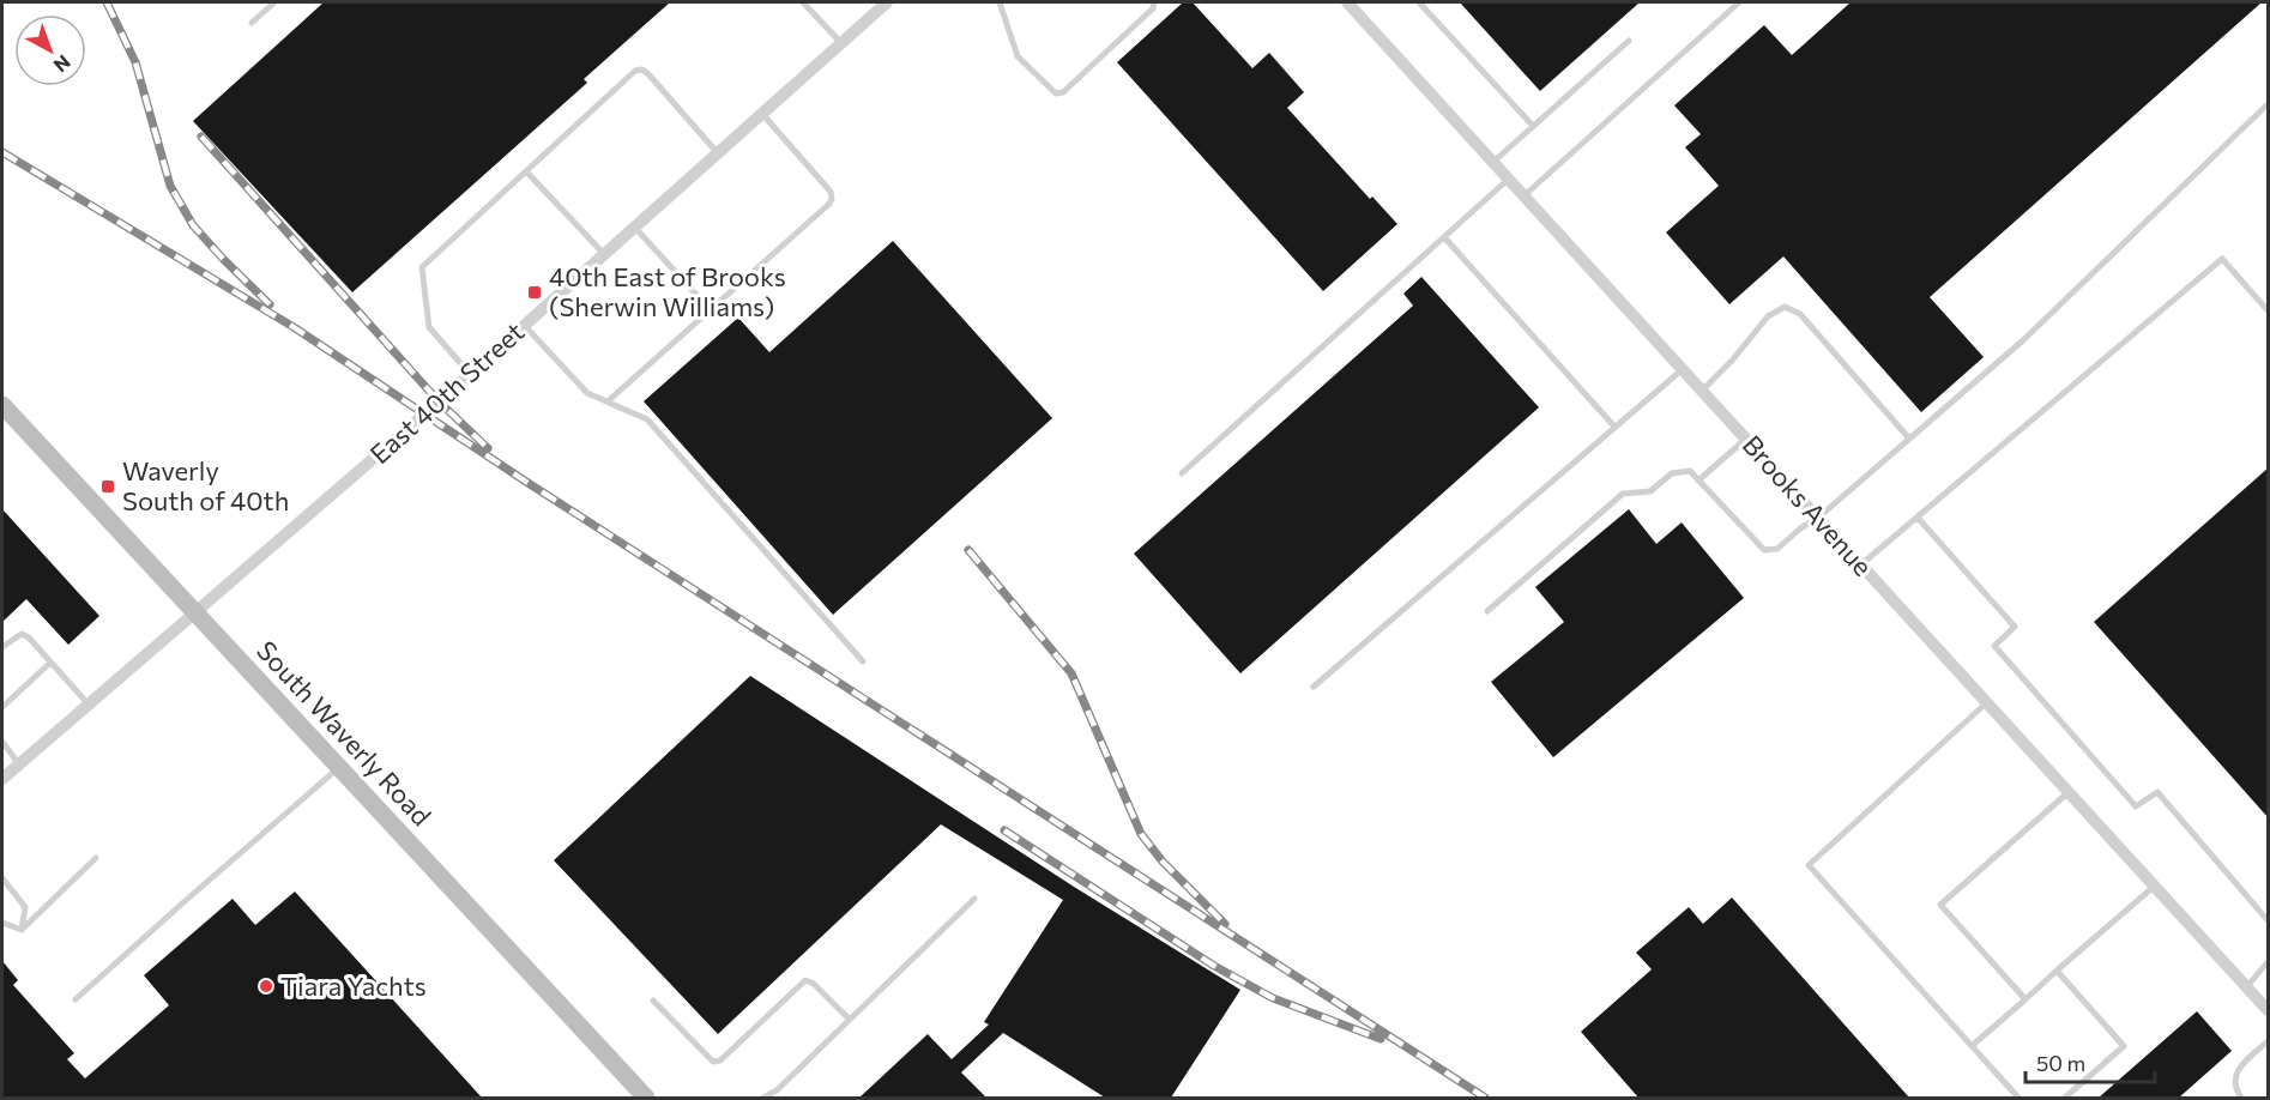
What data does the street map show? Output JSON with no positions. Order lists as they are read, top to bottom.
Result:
{
  "streets": {
    "main road": ["South Waverly Road"],
    "street": ["East 40th Street", "Brooks Avenue"]
  },
  "crossings": [
    ["East 40th Street", "South Waverly Road"]
  ],
  "places": {
    "transit": ["40th East of Brooks (Sherwin Williams)", "Waverly South of 40th"],
    "other": ["Tiara Yachts"]
  },
  "scale_bar": "50 m",
  "north": "bottom right"
}
